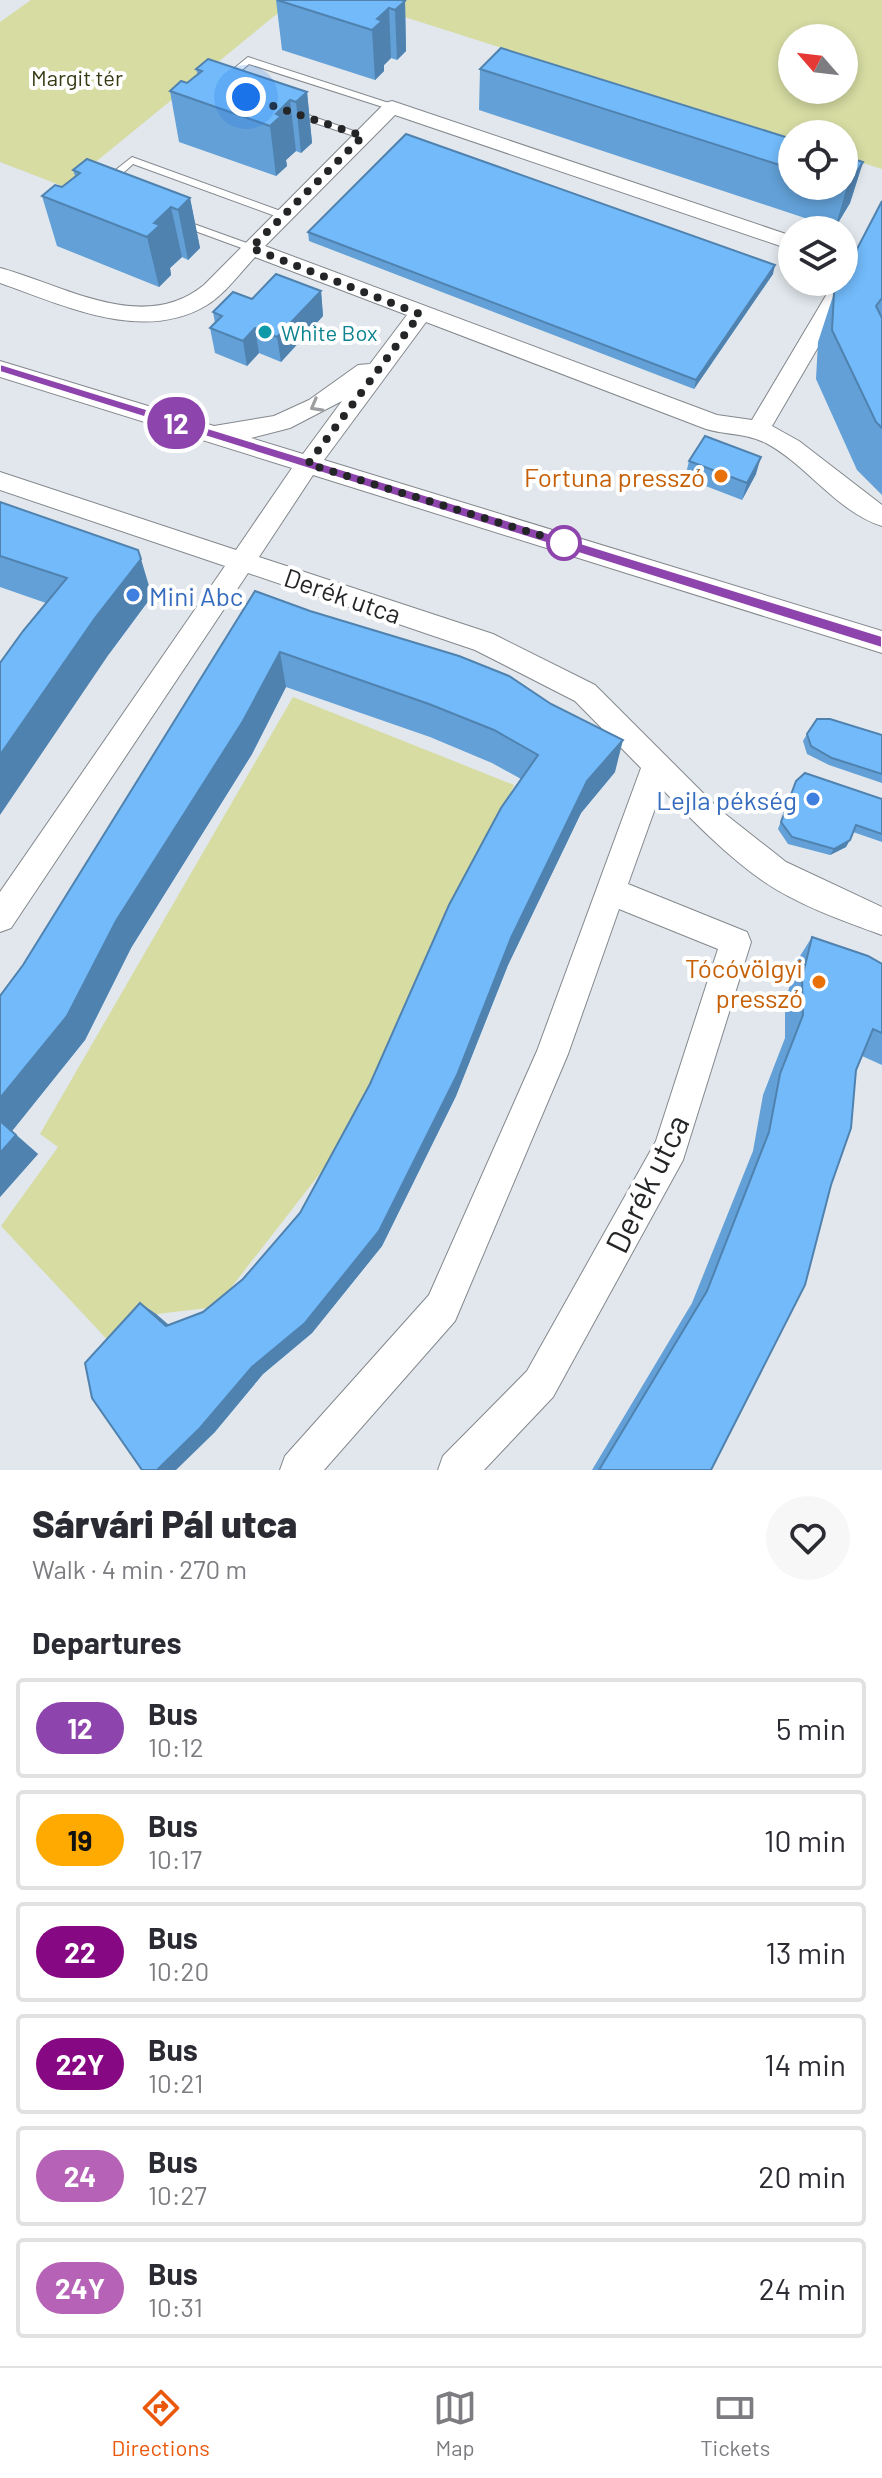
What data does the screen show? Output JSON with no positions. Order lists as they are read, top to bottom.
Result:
{
  "streets": {
    "street": ["Derék utca"]
  },
  "parks": ["Margit tér"],
  "places": [
    "White Box",
    "Fortuna presszó",
    "Mini Abc",
    "Lejla pékség",
    "Tócóvölgyi presszó"
  ],
  "lines": ["bus line 12"],
  "north": "top left",
  "page": {
    "on_map": "12",
    "heading": [
      ["Sárvári Pál utca", "Walk · 4 min · 270 m"],
      "Departures"
    ],
    "list": [
      {
        "mark": "12",
        "name": "Bus",
        "note": "10:12",
        "value": "5 min"
      },
      {
        "mark": "19",
        "name": "Bus",
        "note": "10:17",
        "value": "10 min"
      },
      {
        "mark": "22",
        "name": "Bus",
        "note": "10:20",
        "value": "13 min"
      },
      {
        "mark": "22Y",
        "name": "Bus",
        "note": "10:21",
        "value": "14 min"
      },
      {
        "mark": "24",
        "name": "Bus",
        "note": "10:27",
        "value": "20 min"
      },
      {
        "mark": "24Y",
        "name": "Bus",
        "note": "10:31",
        "value": "24 min"
      }
    ],
    "tabs": ["Directions", "Map", "Tickets"]
  }
}
